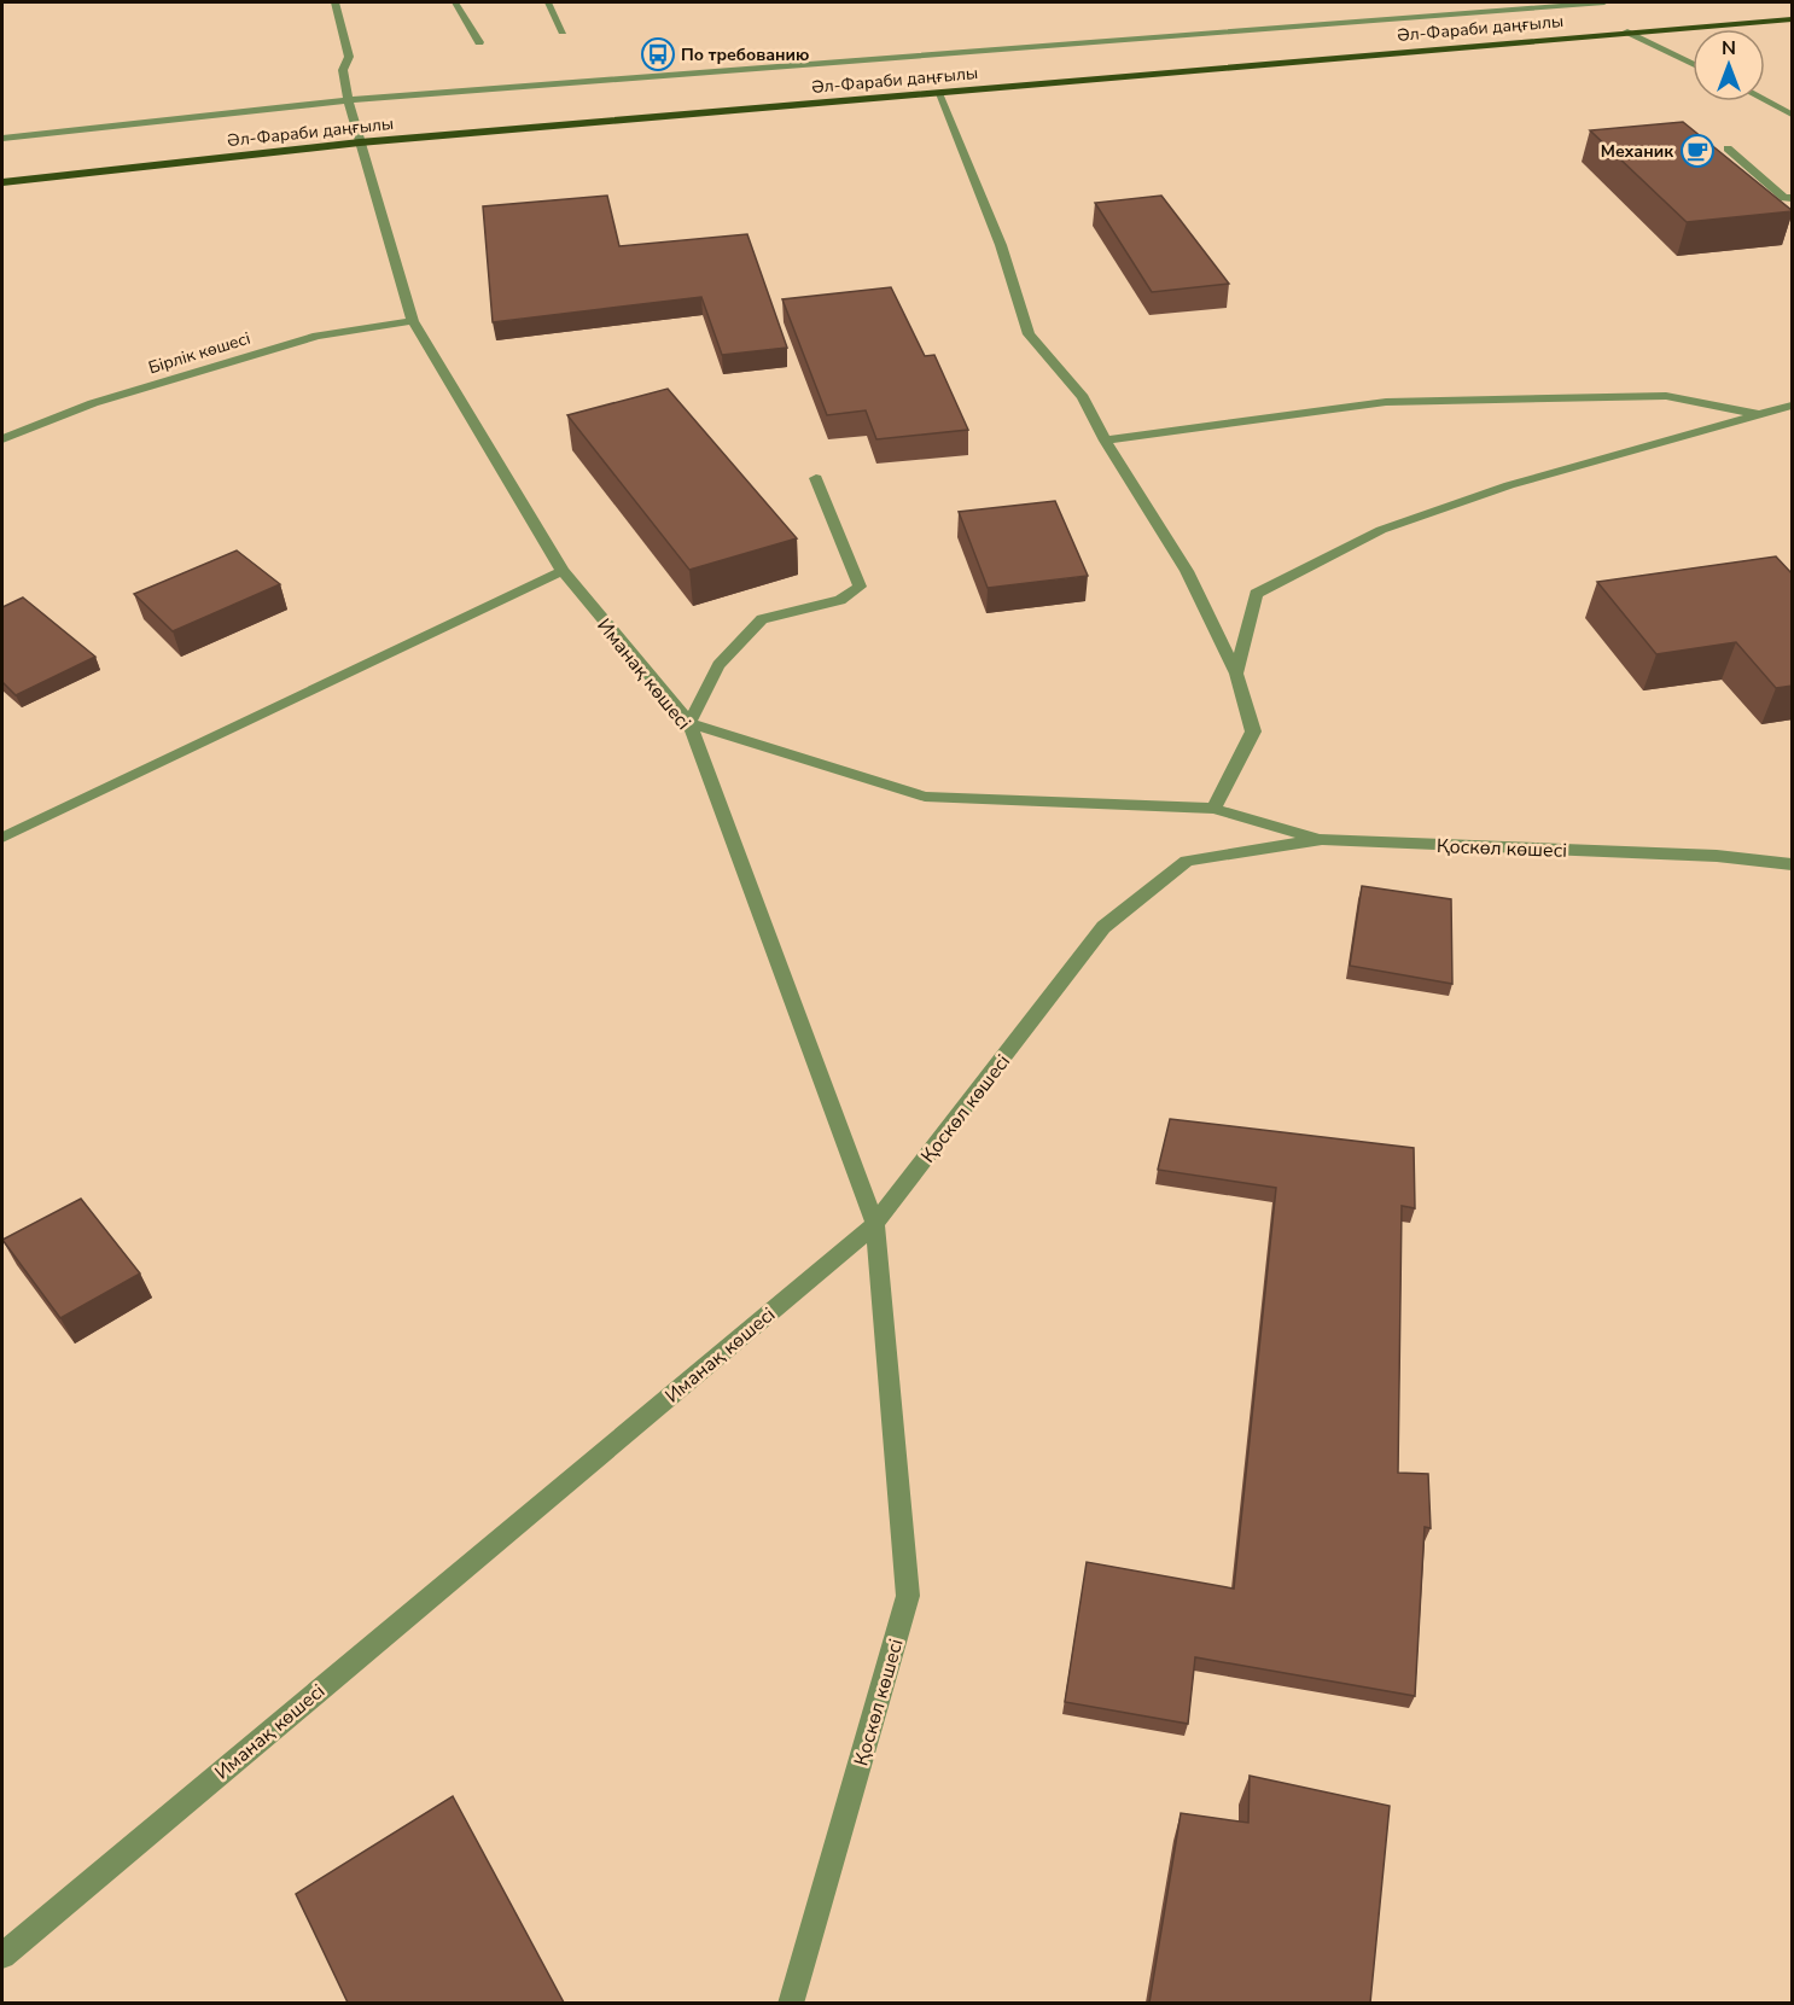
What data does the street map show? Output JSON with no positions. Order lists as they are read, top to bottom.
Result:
{
  "streets": {
    "main road": ["Әл-Фараби даңғылы"],
    "street": ["Бірлік көшесі", "Иманақ көшесі", "Қоскөл көшесі"]
  },
  "crossings": [
    ["Әл-Фараби даңғылы", "Иманақ көшесі"],
    ["Бірлік көшесі", "Иманақ көшесі"],
    ["Иманақ көшесі", "Қоскөл көшесі"]
  ],
  "places": {
    "bus stop": ["По требованию"],
    "cafe": ["Механик"]
  },
  "north": "top"
}
